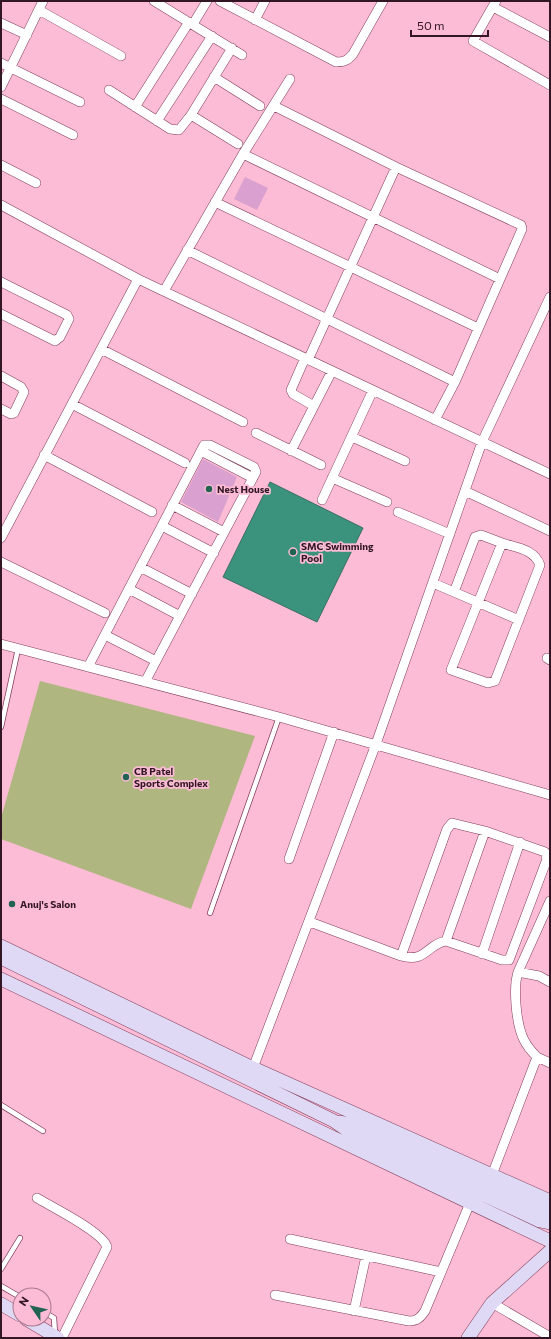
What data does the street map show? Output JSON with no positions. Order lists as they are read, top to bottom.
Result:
{
  "places": [
    "Nest House",
    "SMC Swimming Pool",
    "CB Patel Sports Complex",
    "Anuj's Salon"
  ],
  "scale_bar": "50 m",
  "north": "top left"
}
